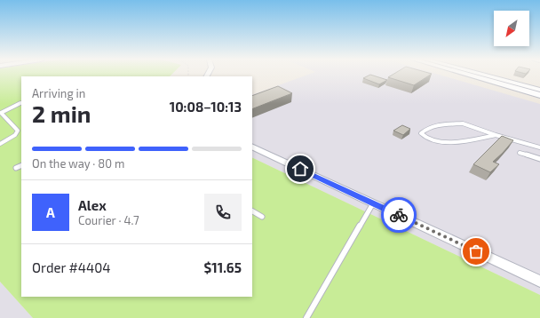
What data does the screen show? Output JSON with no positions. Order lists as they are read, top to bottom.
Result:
{
  "north": "bottom left",
  "page": {
    "heading": ["2 min", "Arriving in", "10:08–10:13"],
    "panel": [
      "Alex",
      "Courier · 4.7",
      "Order #4404",
      "$11.65"
    ],
    "bar": "On the way · 80 m",
    "round": "A"
  }
}
